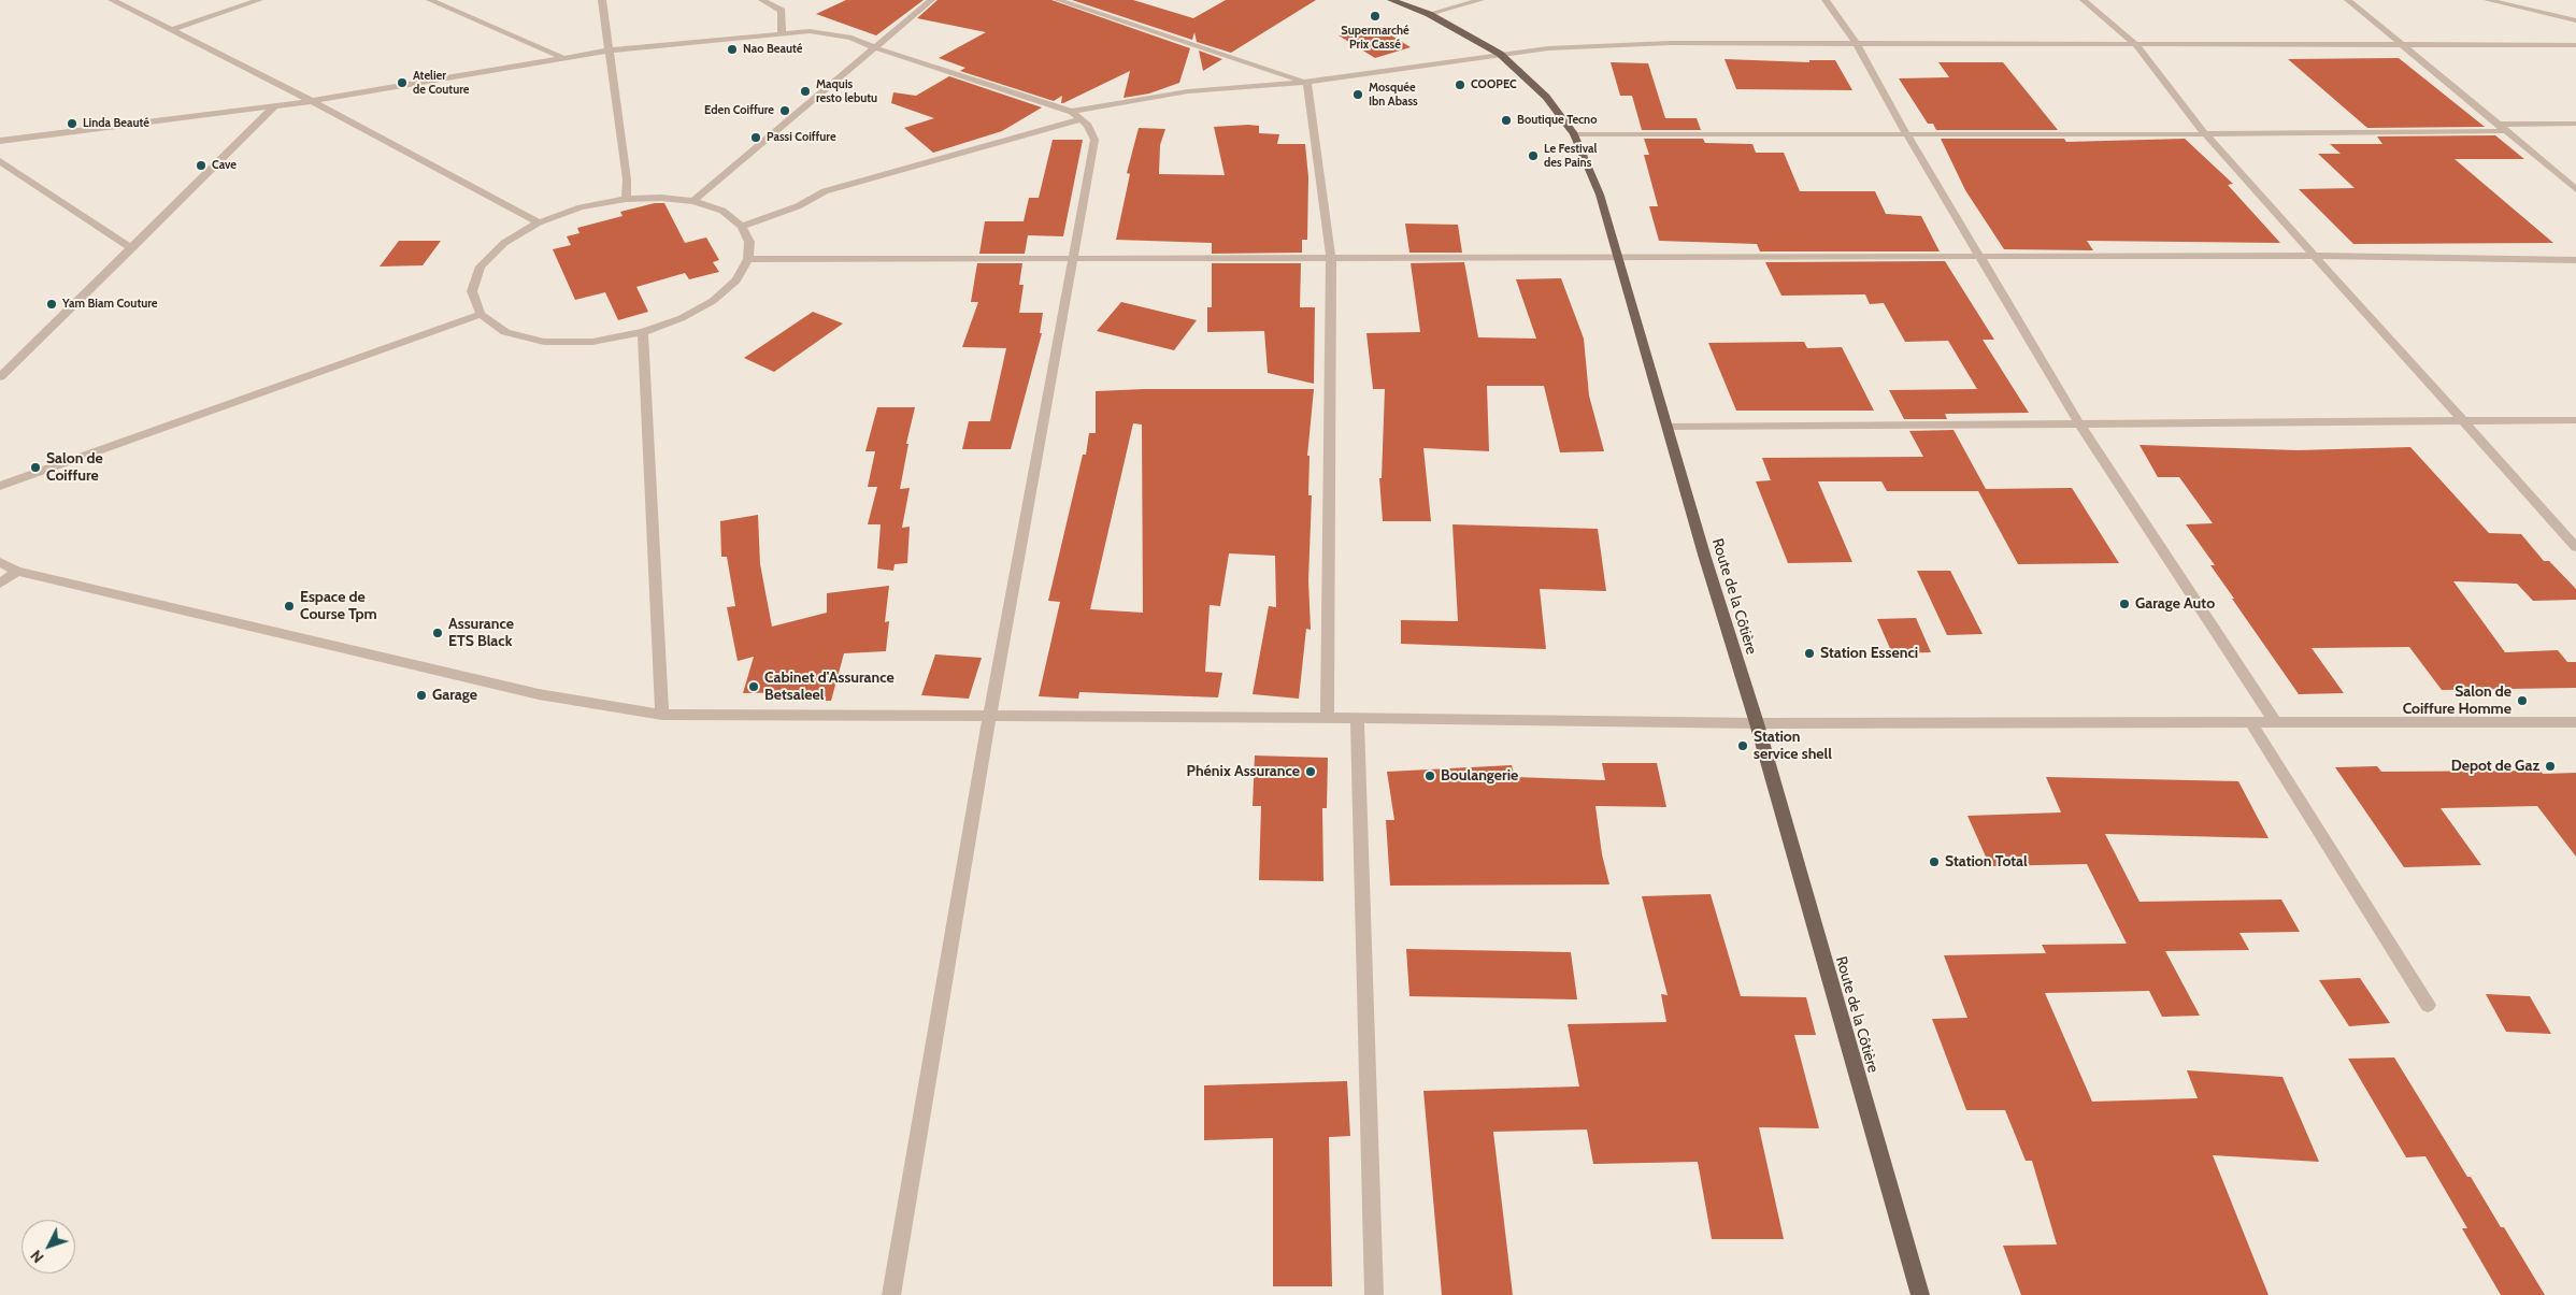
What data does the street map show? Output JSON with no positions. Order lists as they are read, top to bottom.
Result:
{
  "streets": {
    "main road": ["Route de la Côtière"]
  },
  "places": [
    "Supermarché Prix Cassé",
    "Nao Beauté",
    "Atelier de Couture",
    "COOPEC",
    "Maquis resto lebutu",
    "Mosquée Ibn Abass",
    "Eden Coiffure",
    "Boutique Tecno",
    "Linda Beauté",
    "Passi Coiffure",
    "Le Festival des Pains",
    "Cave",
    "Yam Biam Couture",
    "Salon de Coiffure",
    "Garage Auto",
    "Espace de Course Tpm",
    "Assurance ETS Black",
    "Station Essenci",
    "Cabinet d'Assurance Betsaleel",
    "Garage",
    "Salon de Coiffure Homme",
    "Station service shell",
    "Depot de Gaz",
    "Phénix Assurance",
    "Boulangerie",
    "Station Total"
  ],
  "north": "bottom left"
}
